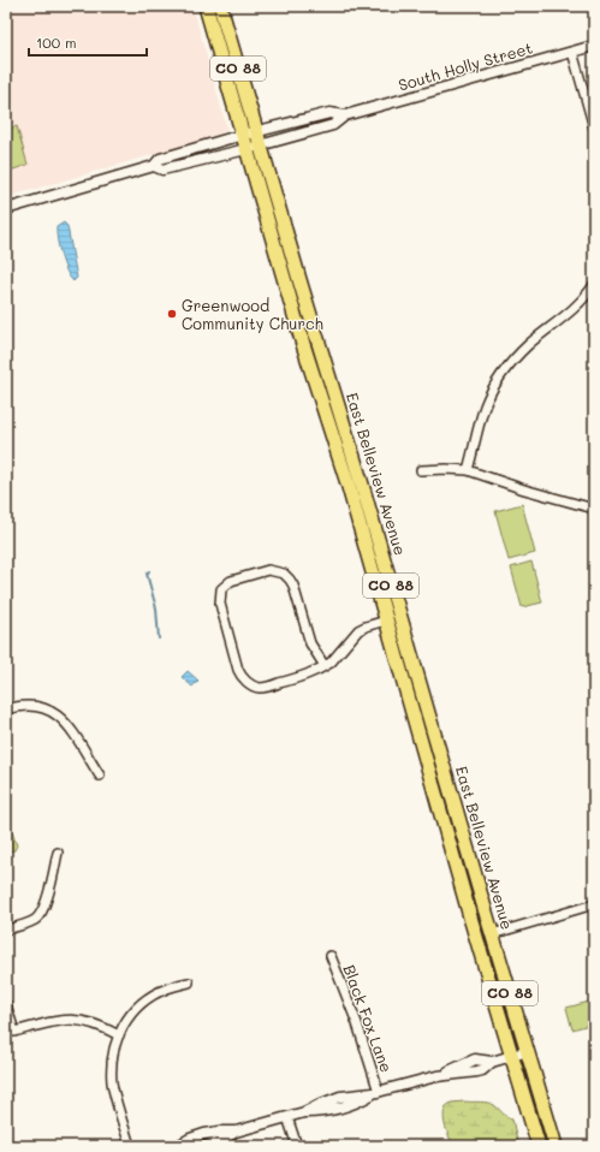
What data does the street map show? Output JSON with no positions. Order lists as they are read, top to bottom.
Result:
{
  "streets": {
    "main road": ["CO 88", "East Belleview Avenue"],
    "street": ["South Holly Street", "Black Fox Lane"]
  },
  "crossings": [
    ["South Holly Street", "East Belleview Avenue"]
  ],
  "places": ["Greenwood Community Church"],
  "scale_bar": "100 m"
}
